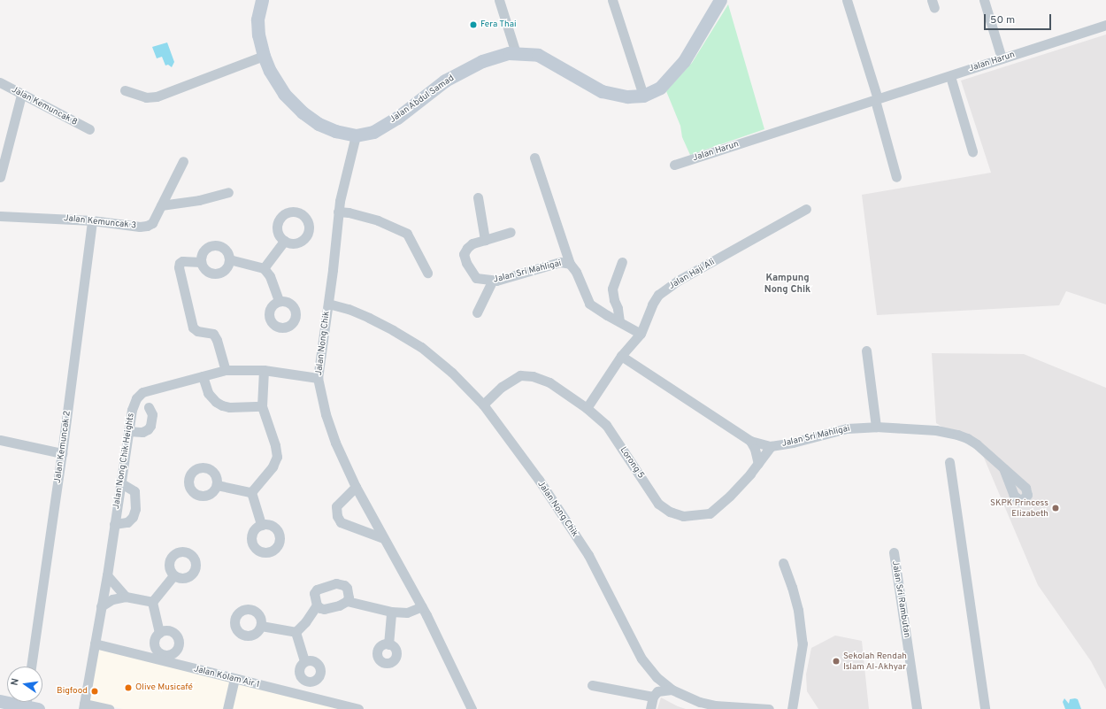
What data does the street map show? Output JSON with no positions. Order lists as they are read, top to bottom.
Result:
{
  "streets": {
    "street": [
      "Jalan Harun",
      "Jalan Abdul Samad",
      "Jalan Kemuncak 8",
      "Jalan Kemuncak 3",
      "Jalan Sri Mahligai",
      "Jalan Haji Ali",
      "Jalan Nong Chik",
      "Jalan Kemuncak 2",
      "Jalan Nong Chik Heights",
      "Lorong 5",
      "Jalan Sri Rambutan",
      "Jalan Kolam Air 1"
    ]
  },
  "crossings": [
    ["Jalan Abdul Samad", "Jalan Nong Chik"],
    ["Jalan Kemuncak 3", "Jalan Kemuncak 2"],
    ["Jalan Sri Mahligai", "Jalan Haji Ali"],
    ["Jalan Sri Mahligai", "Lorong 5"],
    ["Jalan Haji Ali", "Lorong 5"],
    ["Jalan Nong Chik", "Jalan Nong Chik Heights"],
    ["Jalan Nong Chik", "Lorong 5"],
    ["Jalan Nong Chik Heights", "Jalan Kolam Air 1"]
  ],
  "districts": ["Kampung Nong Chik"],
  "places": [
    "Fera Thai",
    "SKPK Princess Elizabeth",
    "Sekolah Rendah Islam Al-Akhyar",
    "Olive Musicafé",
    "Bigfood"
  ],
  "scale_bar": "50 m",
  "north": "left"
}
